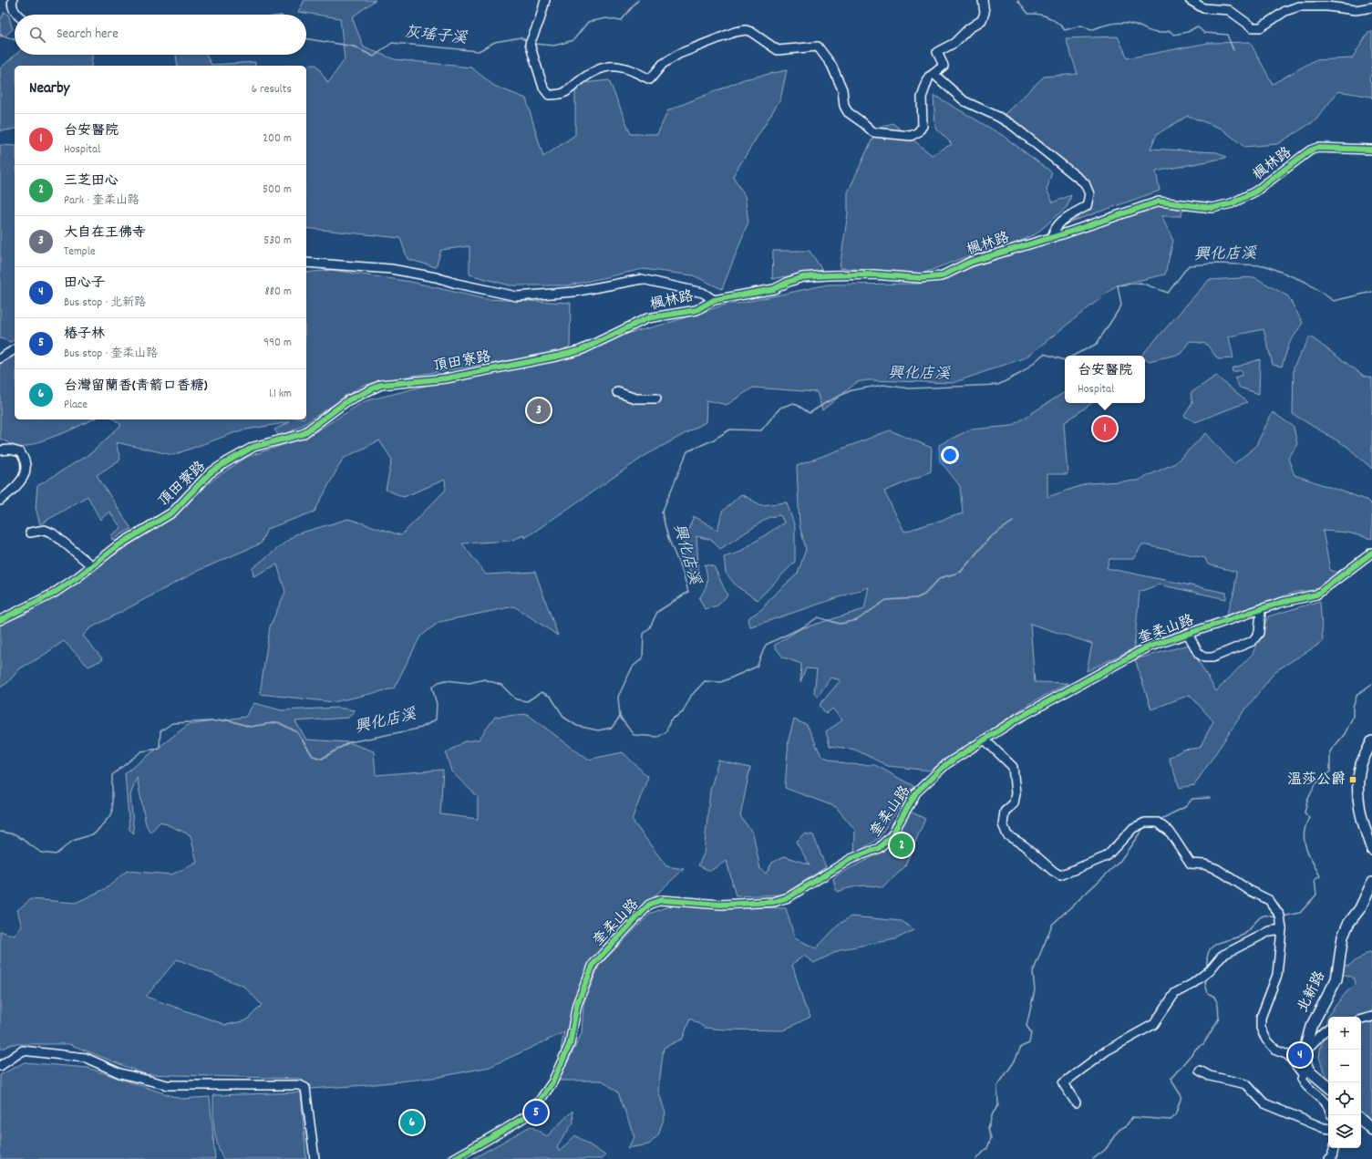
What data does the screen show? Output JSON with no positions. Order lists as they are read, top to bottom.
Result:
{
  "streets": {
    "main road": ["北新路"],
    "street": ["楓林路", "頂田寮路", "奎柔山路"]
  },
  "crossings": [
    ["楓林路", "頂田寮路"]
  ],
  "water": ["灰瑤子溪", "興化店溪"],
  "places": {
    "transit": ["溫莎公爵"]
  },
  "page": {
    "search": "Search here",
    "heading": ["Nearby", "6 results"],
    "list": [
      {
        "mark": "1",
        "name": "台安醫院",
        "note": "Hospital",
        "value": "200 m"
      },
      {
        "mark": "2",
        "name": "三芝田心",
        "note": "Park · 奎柔山路",
        "value": "500 m"
      },
      {
        "mark": "3",
        "name": "大自在王佛寺",
        "note": "Temple",
        "value": "530 m"
      },
      {
        "mark": "4",
        "name": "田心子",
        "note": "Bus stop · 北新路",
        "value": "880 m"
      },
      {
        "mark": "5",
        "name": "樁子林",
        "note": "Bus stop · 奎柔山路",
        "value": "990 m"
      },
      {
        "mark": "6",
        "name": "台灣留蘭香(青箭口香糖)",
        "note": "Place",
        "value": "1.1 km"
      }
    ],
    "popup": ["台安醫院", "Hospital"],
    "pins": [
      "3",
      "1",
      "2",
      "4",
      "5",
      "6"
    ],
    "map_buttons": ["+", "−"]
  }
}
